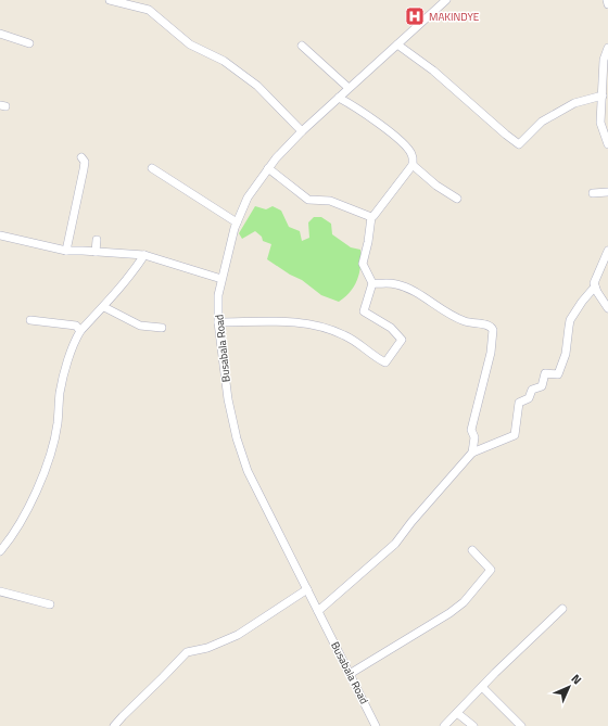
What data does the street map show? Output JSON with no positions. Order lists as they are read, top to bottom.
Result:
{
  "streets": {
    "street": ["Busabala Road"]
  },
  "places": {
    "hospital": ["MAKINDYE"]
  },
  "north": "top right"
}
